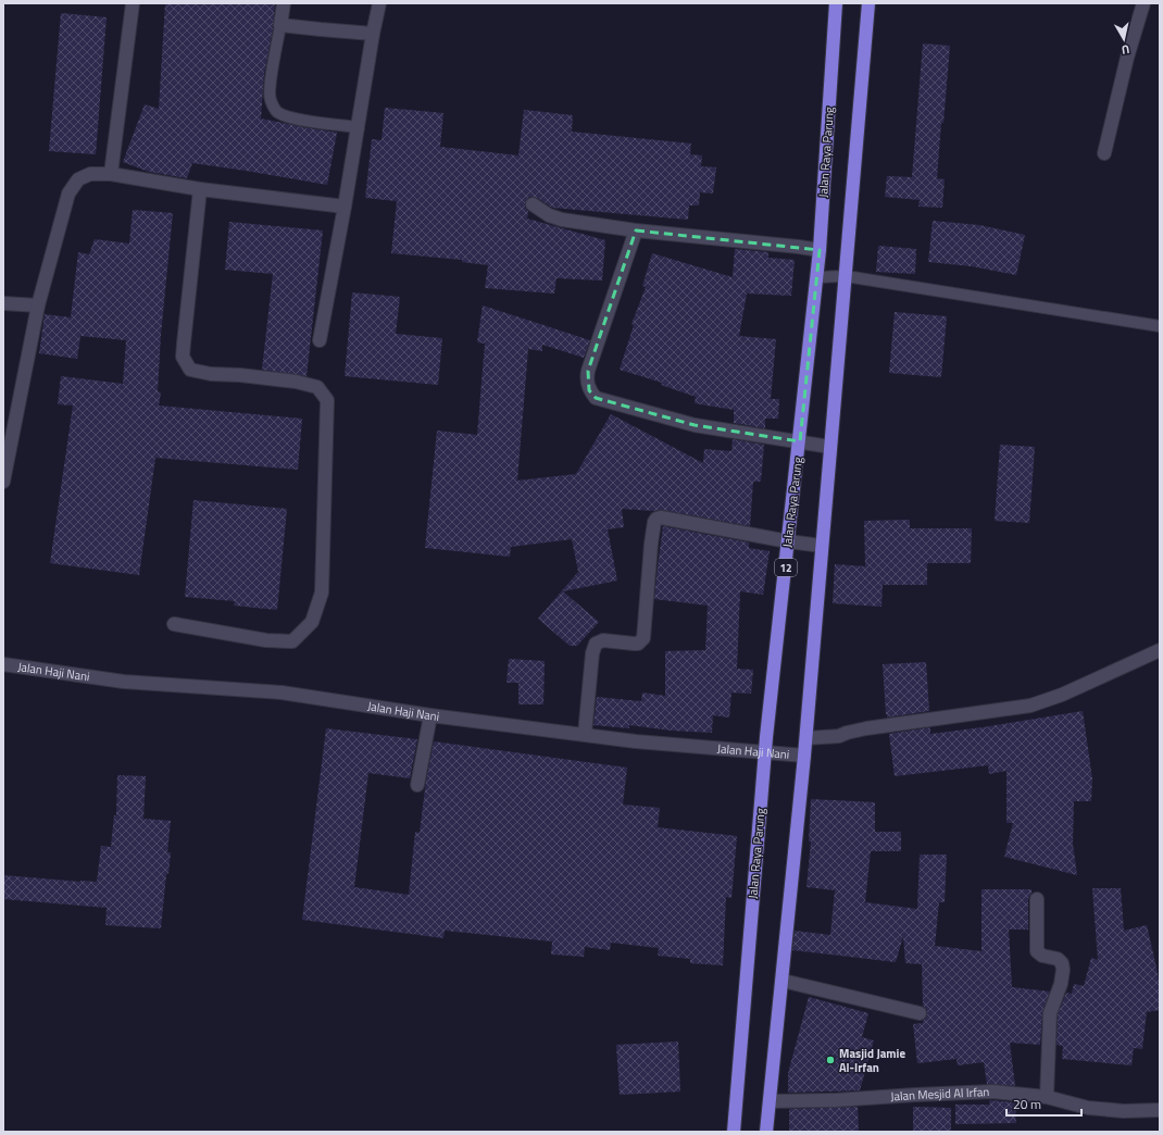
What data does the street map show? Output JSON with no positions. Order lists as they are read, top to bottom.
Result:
{
  "streets": {
    "highway": ["Jalan Raya Parung", "12"],
    "street": ["Jalan Haji Nani", "Jalan Mesjid Al Irfan"]
  },
  "crossings": [
    ["Jalan Raya Parung", "Jalan Haji Nani"]
  ],
  "places": ["Masjid Jamie Al-Irfan"],
  "scale_bar": "20 m",
  "north": "bottom"
}
